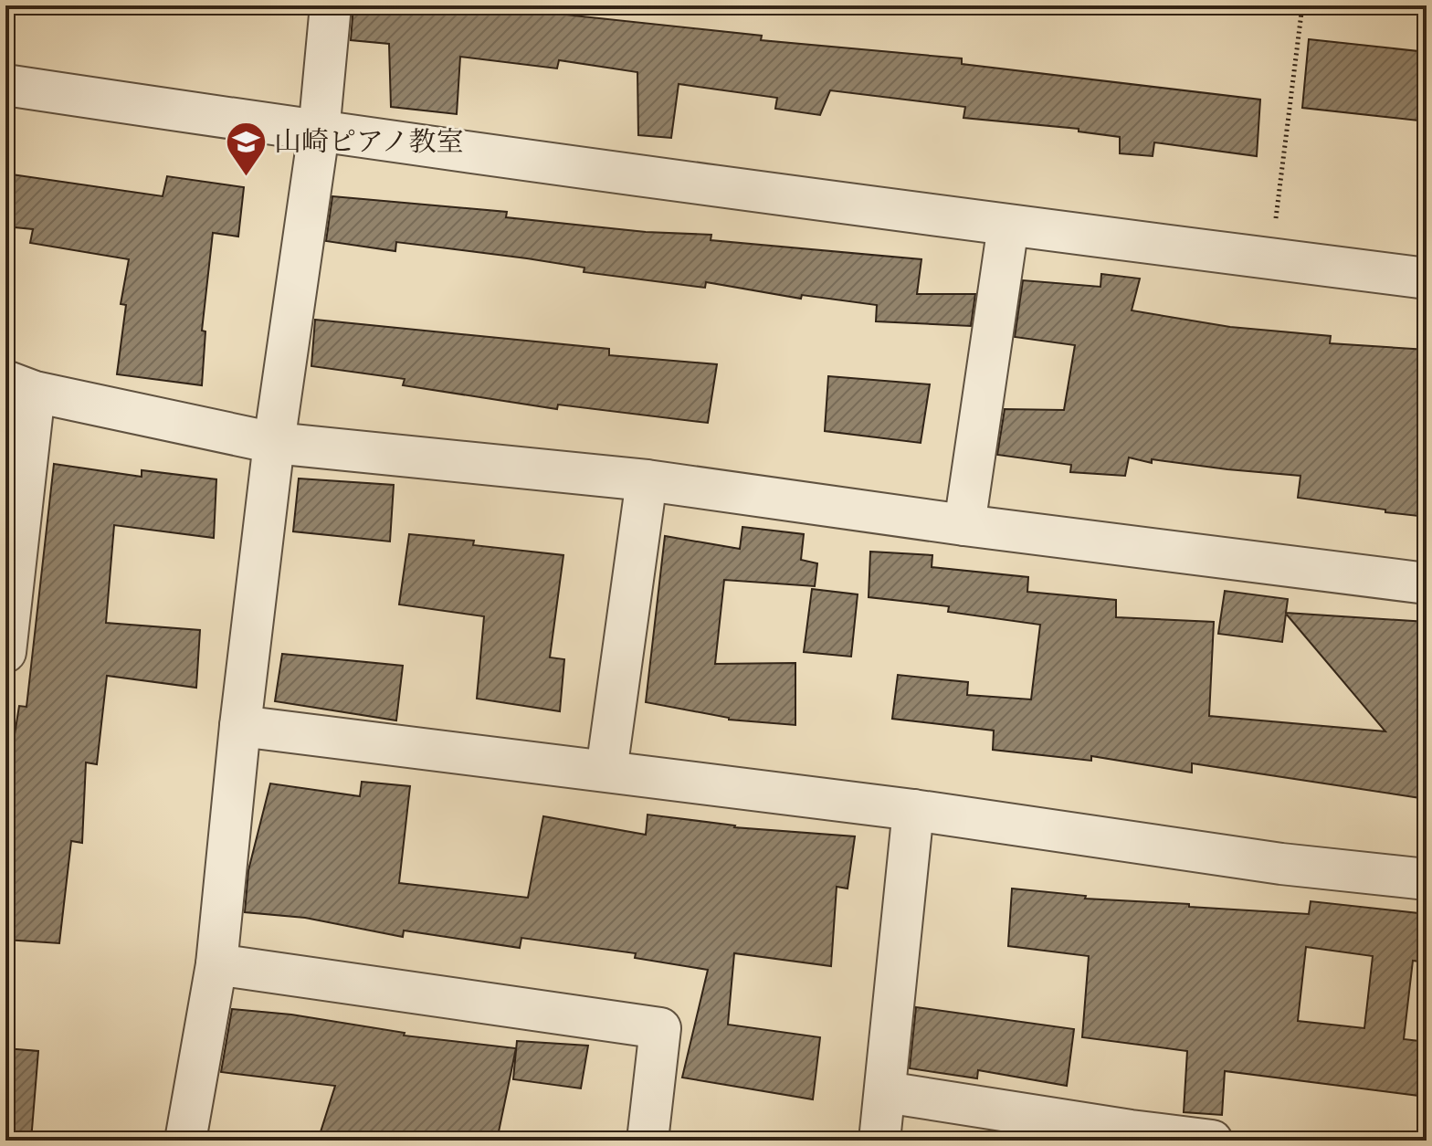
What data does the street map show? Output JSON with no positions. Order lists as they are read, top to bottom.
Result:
{
  "places": {
    "school or university": ["山崎ピアノ教室"]
  }
}
